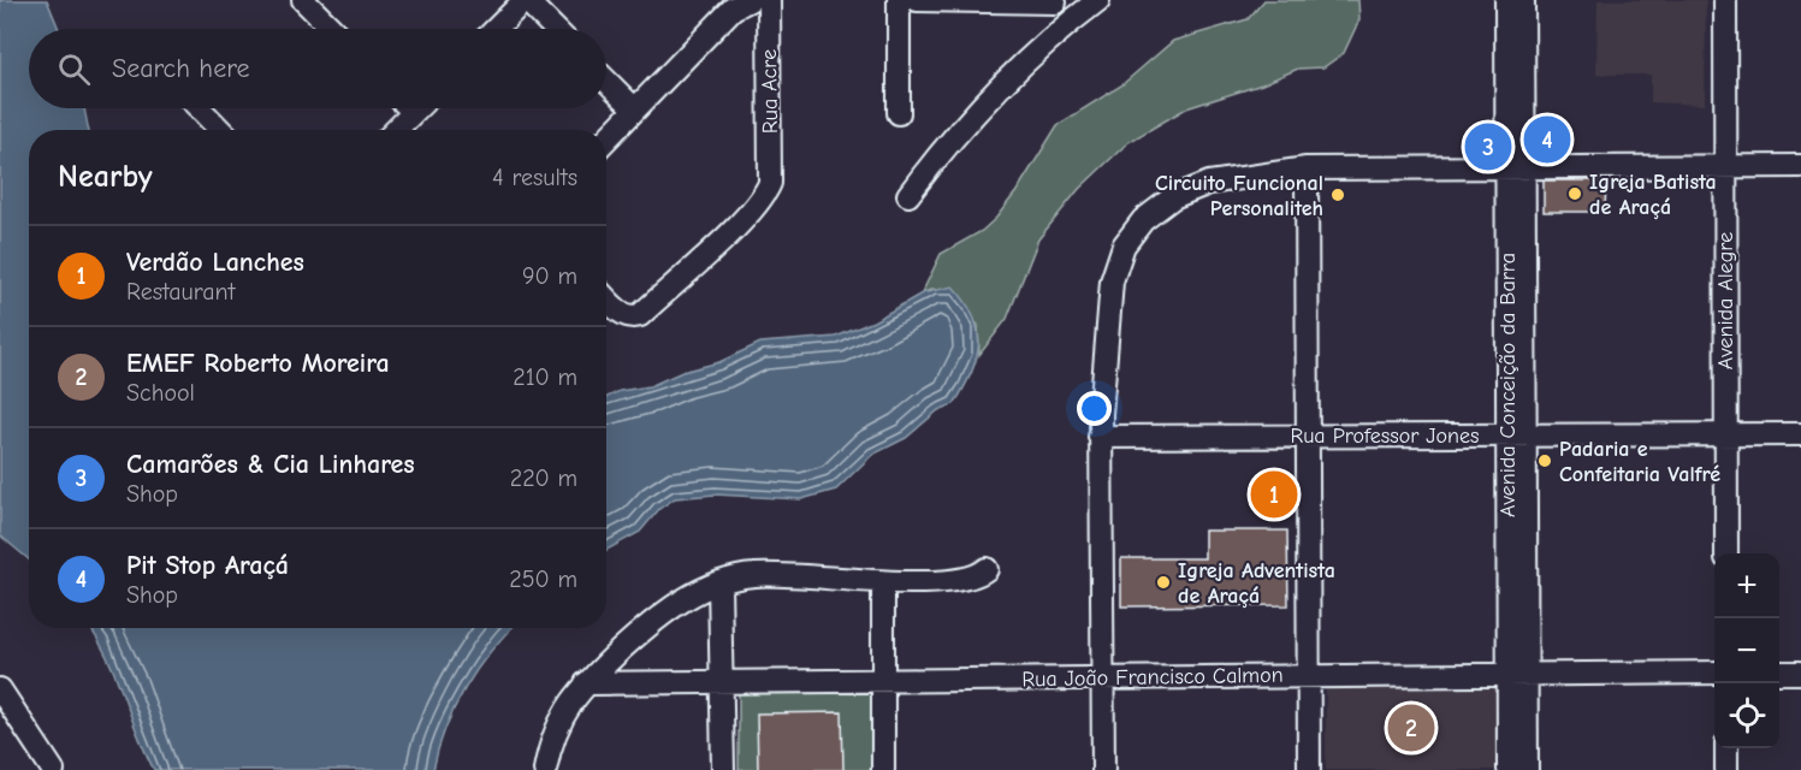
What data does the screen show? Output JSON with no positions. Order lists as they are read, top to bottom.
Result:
{
  "streets": {
    "street": [
      "Rua Acre",
      "Avenida Alegre",
      "Avenida Conceição da Barra",
      "Rua Professor Jones",
      "Rua João Francisco Calmon"
    ]
  },
  "crossings": [
    ["Avenida Alegre", "Rua Professor Jones"],
    ["Avenida Conceição da Barra", "Rua Professor Jones"],
    ["Avenida Conceição da Barra", "Rua João Francisco Calmon"]
  ],
  "places": [
    "Igreja Batista de Araçá",
    "Circuito Funcional Personaliteh",
    "Padaria e Confeitaria Valfré",
    "Igreja Adventista de Araçá"
  ],
  "page": {
    "search": "Search here",
    "pins": [
      "4",
      "3",
      "1",
      "2"
    ],
    "heading": ["Nearby", "4 results"],
    "list": [
      {
        "mark": "1",
        "name": "Verdão Lanches",
        "note": "Restaurant",
        "value": "90 m"
      },
      {
        "mark": "2",
        "name": "EMEF Roberto Moreira",
        "note": "School",
        "value": "210 m"
      },
      {
        "mark": "3",
        "name": "Camarões & Cia Linhares",
        "note": "Shop",
        "value": "220 m"
      },
      {
        "mark": "4",
        "name": "Pit Stop Araçá",
        "note": "Shop",
        "value": "250 m"
      }
    ],
    "map_buttons": ["+", "−"]
  }
}
